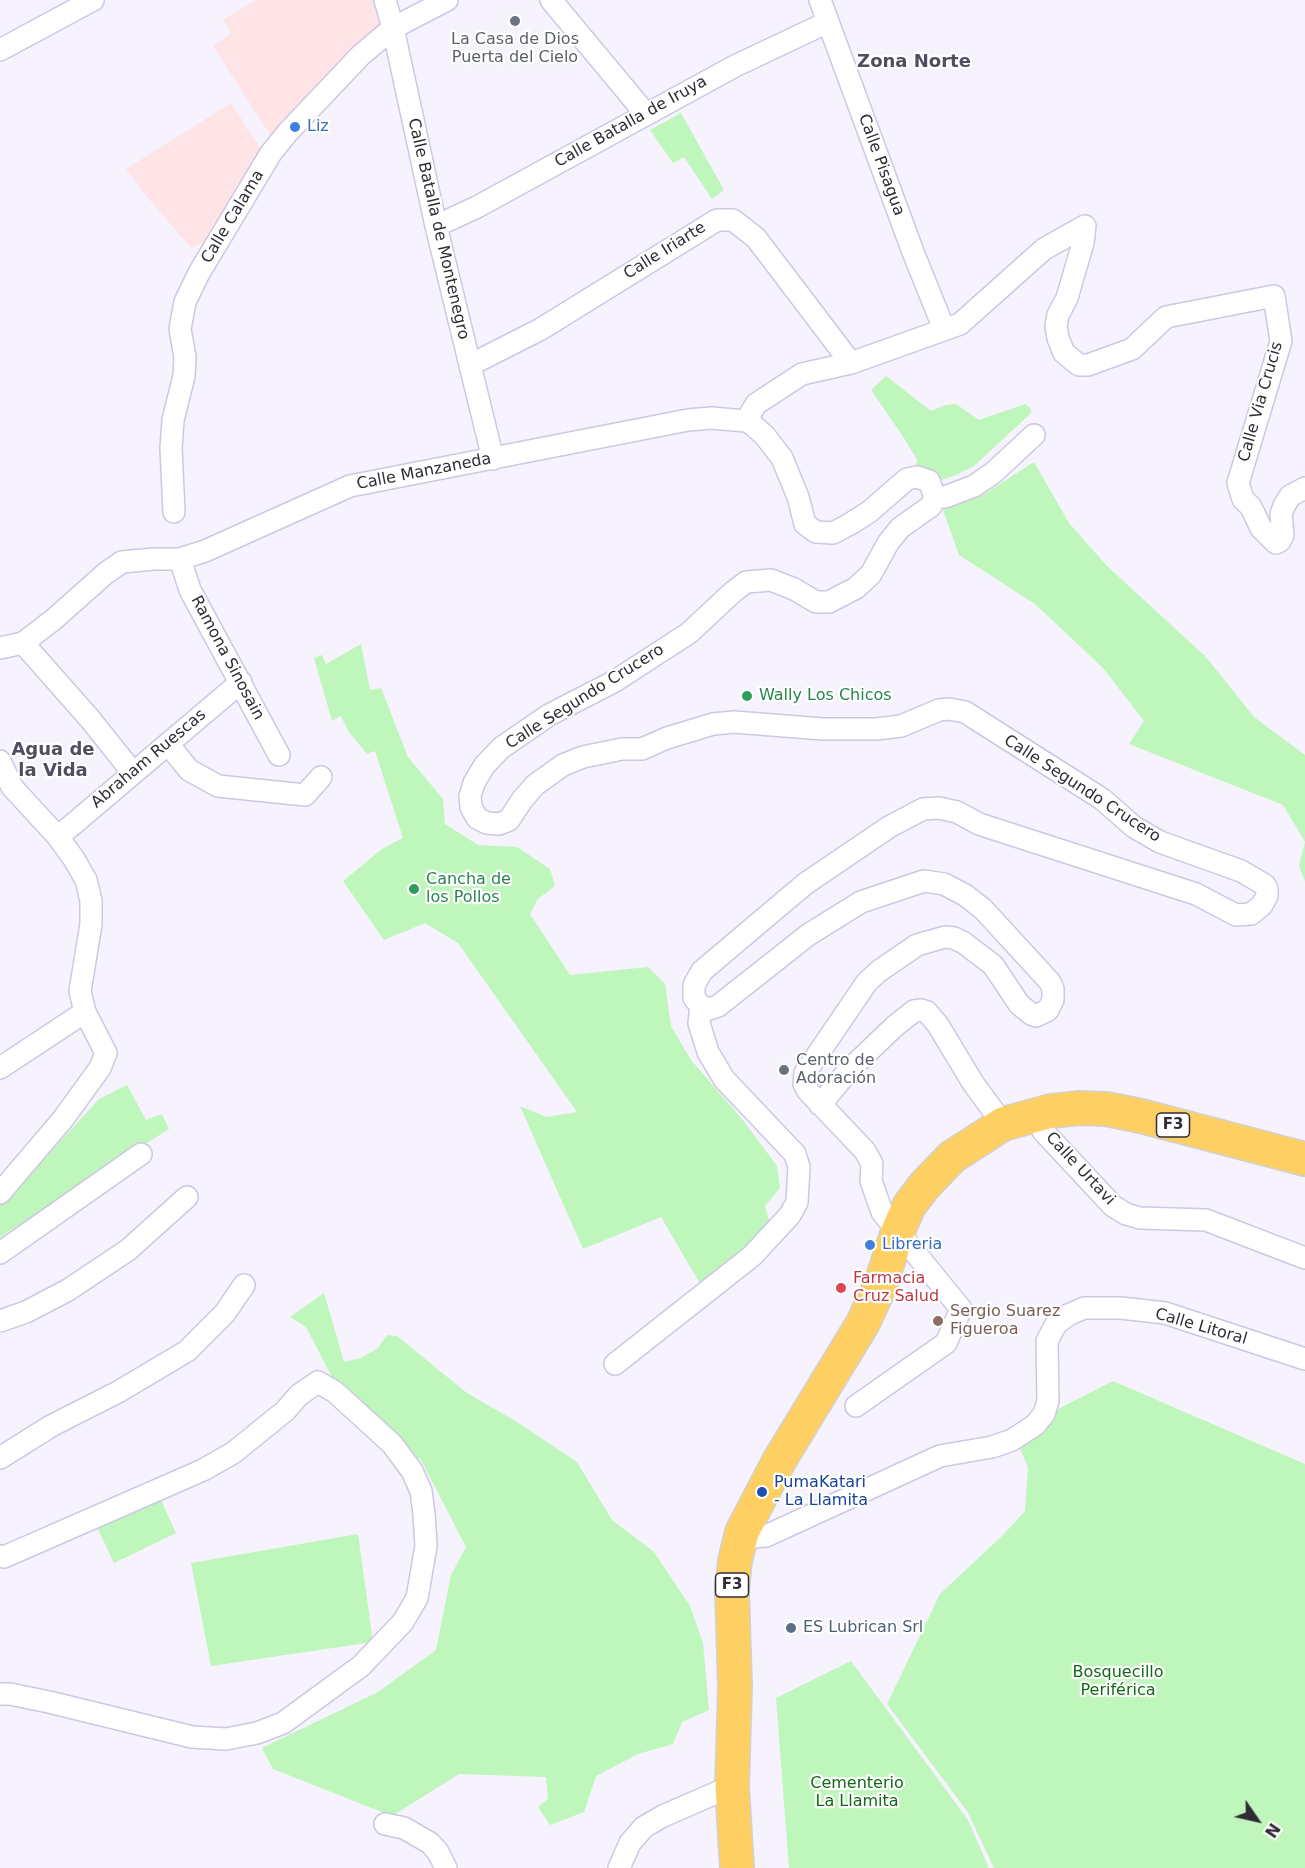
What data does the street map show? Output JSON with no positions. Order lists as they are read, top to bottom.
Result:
{
  "streets": {
    "highway": ["F3"],
    "street": [
      "Calle Batalla de Iruya",
      "Calle Pisagua",
      "Calle Calama",
      "Calle Batalla de Montenegro",
      "Calle Iriarte",
      "Calle Via Crucis",
      "Calle Manzaneda",
      "Ramona Sinosain",
      "Calle Segundo Crucero",
      "Abraham Ruescas",
      "Calle Urtavi",
      "Calle Litoral"
    ]
  },
  "crossings": [
    ["Calle Batalla de Iruya", "Calle Pisagua"],
    ["Calle Batalla de Iruya", "Calle Batalla de Montenegro"],
    ["Calle Pisagua", "Calle Via Crucis"],
    ["Calle Calama", "Calle Batalla de Montenegro"],
    ["Calle Batalla de Montenegro", "Calle Iriarte"],
    ["Calle Batalla de Montenegro", "Calle Manzaneda"],
    ["Calle Iriarte", "Calle Via Crucis"],
    ["Calle Via Crucis", "Calle Manzaneda"],
    ["Calle Manzaneda", "Ramona Sinosain"],
    ["Ramona Sinosain", "Abraham Ruescas"],
    ["F3", "Calle Urtavi"],
    ["F3", "Calle Litoral"]
  ],
  "districts": ["Zona Norte", "Agua de la Vida"],
  "parks": ["Bosquecillo Periférica", "Cementerio La Llamita"],
  "places": [
    "La Casa de Dios Puerta del Cielo",
    "Liz",
    "Wally Los Chicos",
    "Cancha de los Pollos",
    "Centro de Adoración",
    "Libreria",
    "Farmacia Cruz Salud",
    "Sergio Suarez Figueroa",
    "PumaKatari - La Llamita",
    "ES Lubrican Srl"
  ],
  "north": "bottom right"
}
